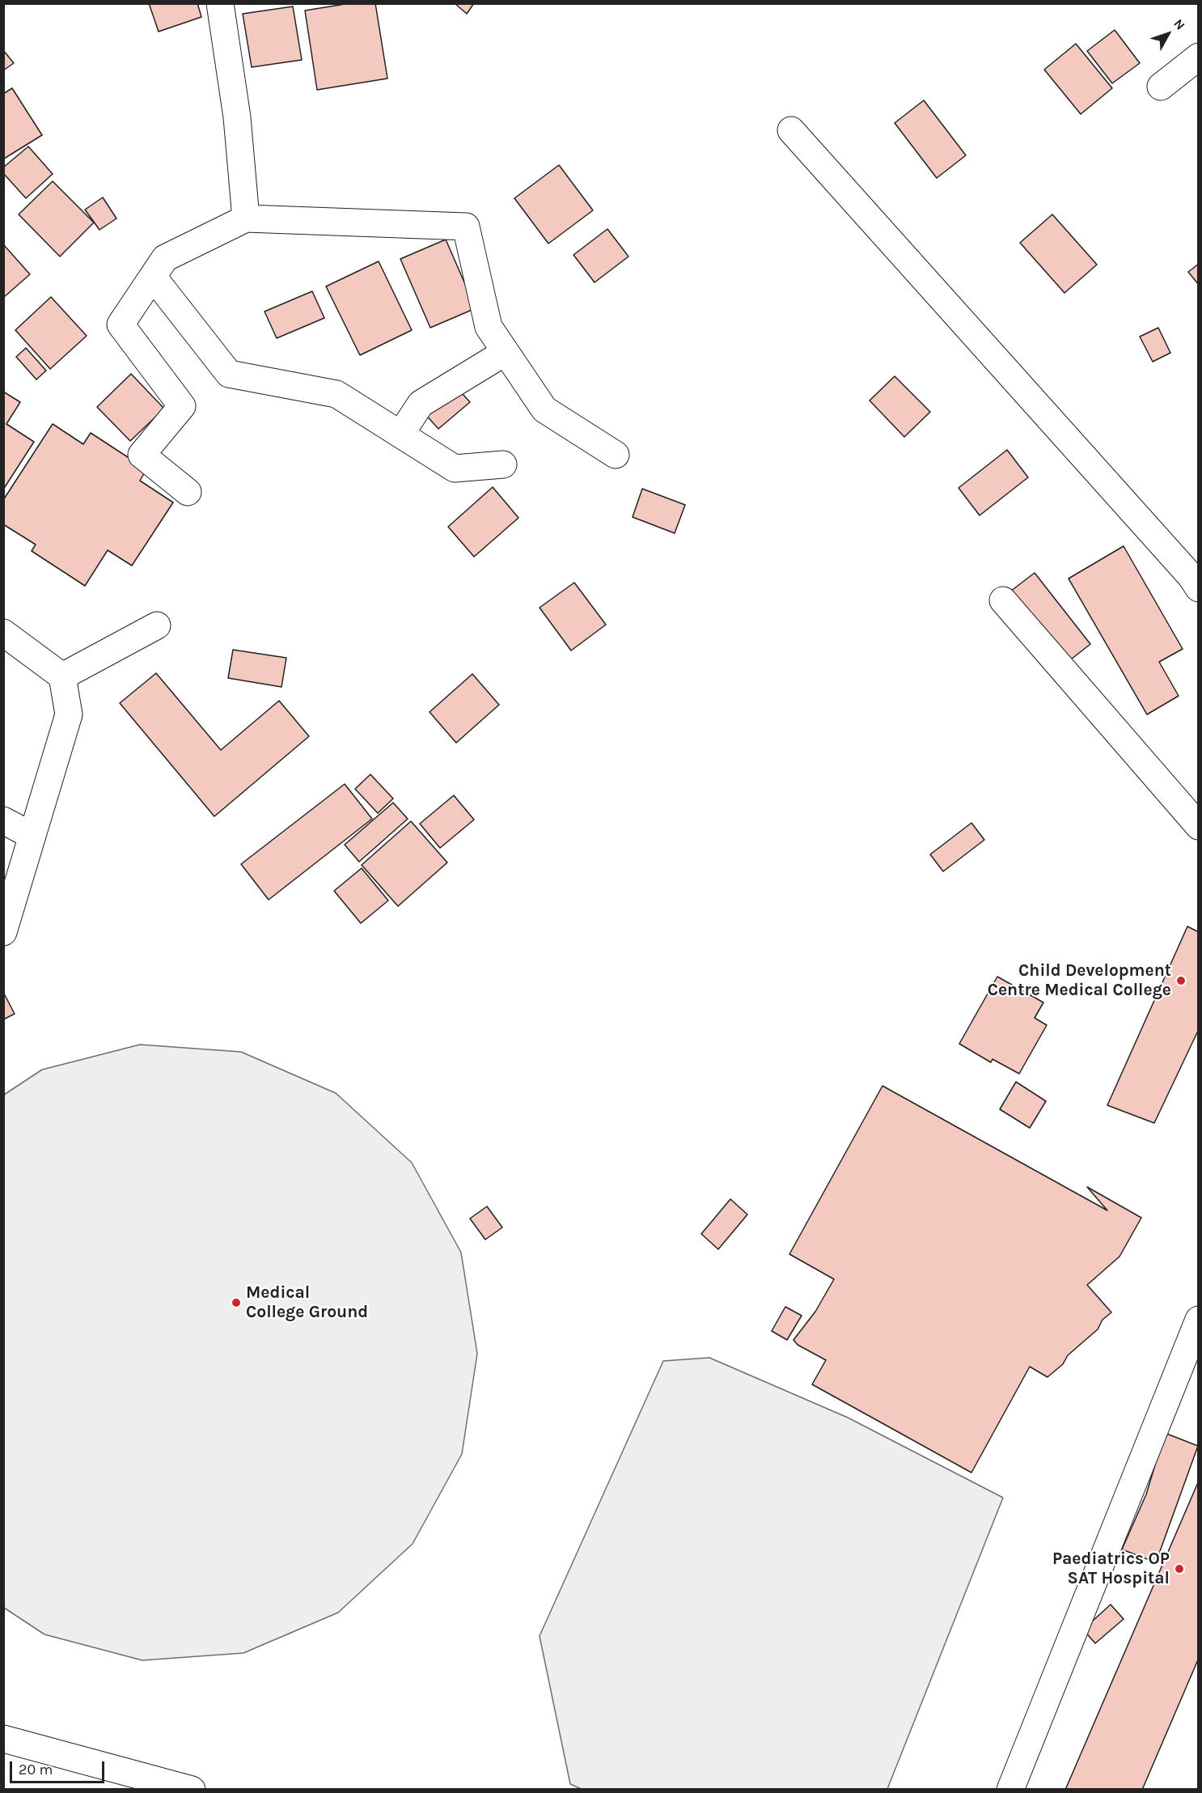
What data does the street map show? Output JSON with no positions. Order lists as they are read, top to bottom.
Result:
{
  "places": ["Child Development Centre Medical College", "Medical College Ground", "Paediatrics OP SAT Hospital"],
  "scale_bar": "20 m",
  "north": "top right"
}
